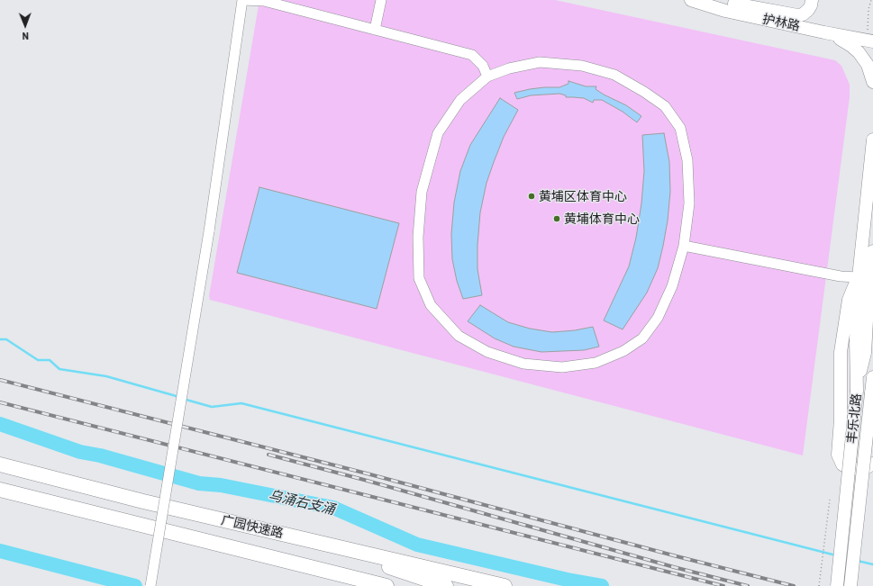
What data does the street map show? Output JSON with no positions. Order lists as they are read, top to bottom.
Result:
{
  "streets": {
    "highway": ["广园快速路"],
    "main road": ["护林路", "丰乐北路"]
  },
  "water": ["乌涌右支涌"],
  "places": ["黄埔区体育中心", "黄埔体育中心"],
  "north": "bottom"
}
